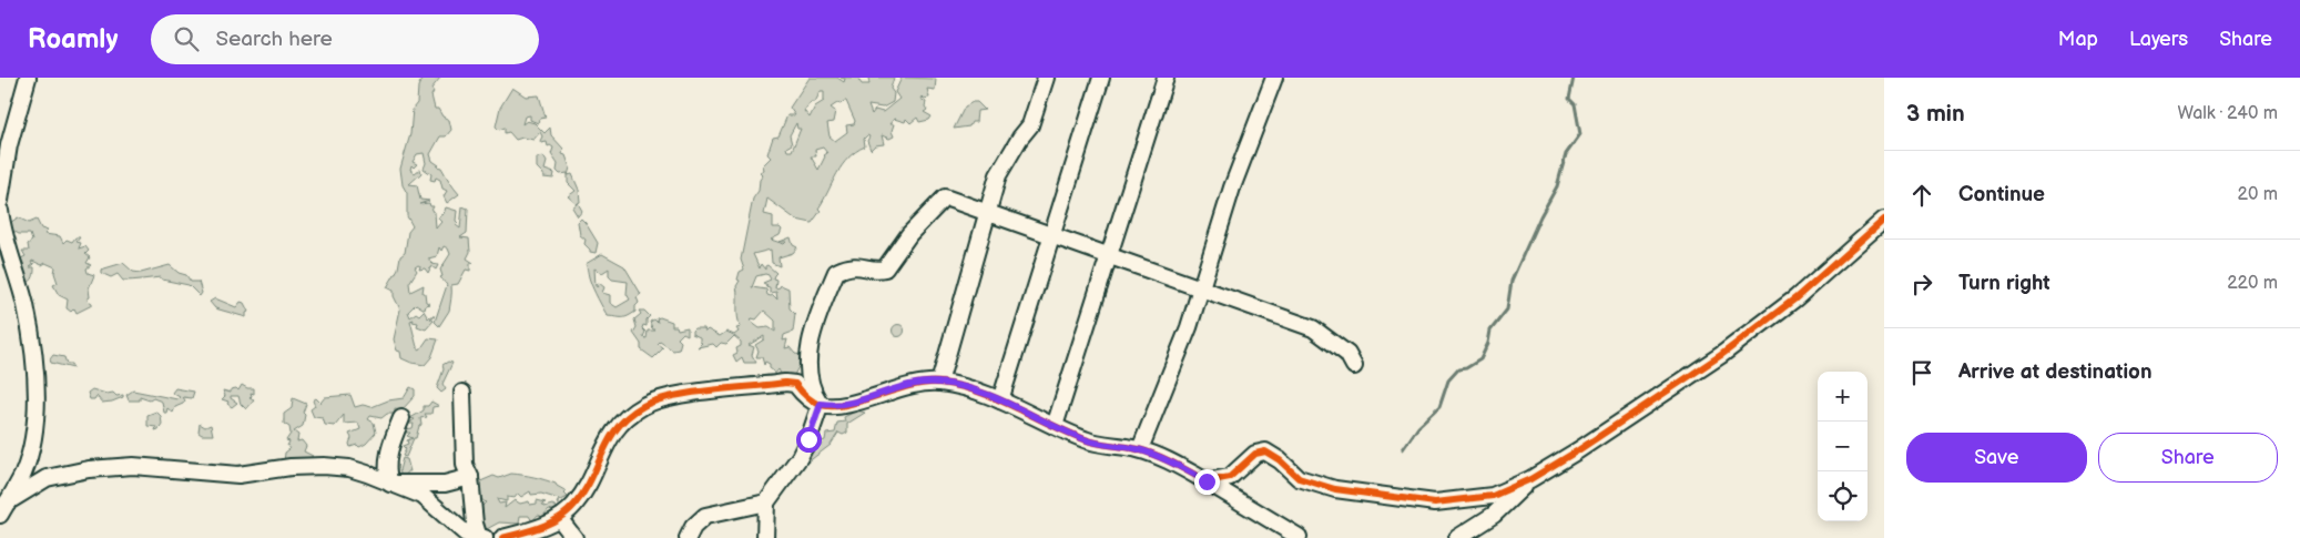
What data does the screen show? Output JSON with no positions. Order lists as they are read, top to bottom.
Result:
{
  "page": {
    "header": "Roamly",
    "search": "Search here",
    "nav": ["Map", "Layers", "Share"],
    "heading": ["3 min", "Walk · 240 m"],
    "list": [
      ["Continue", "20 m"],
      ["Turn right", "220 m"],
      "Arrive at destination"
    ],
    "map_buttons": ["+", "−"],
    "buttons": ["Save", "Share"]
  }
}
